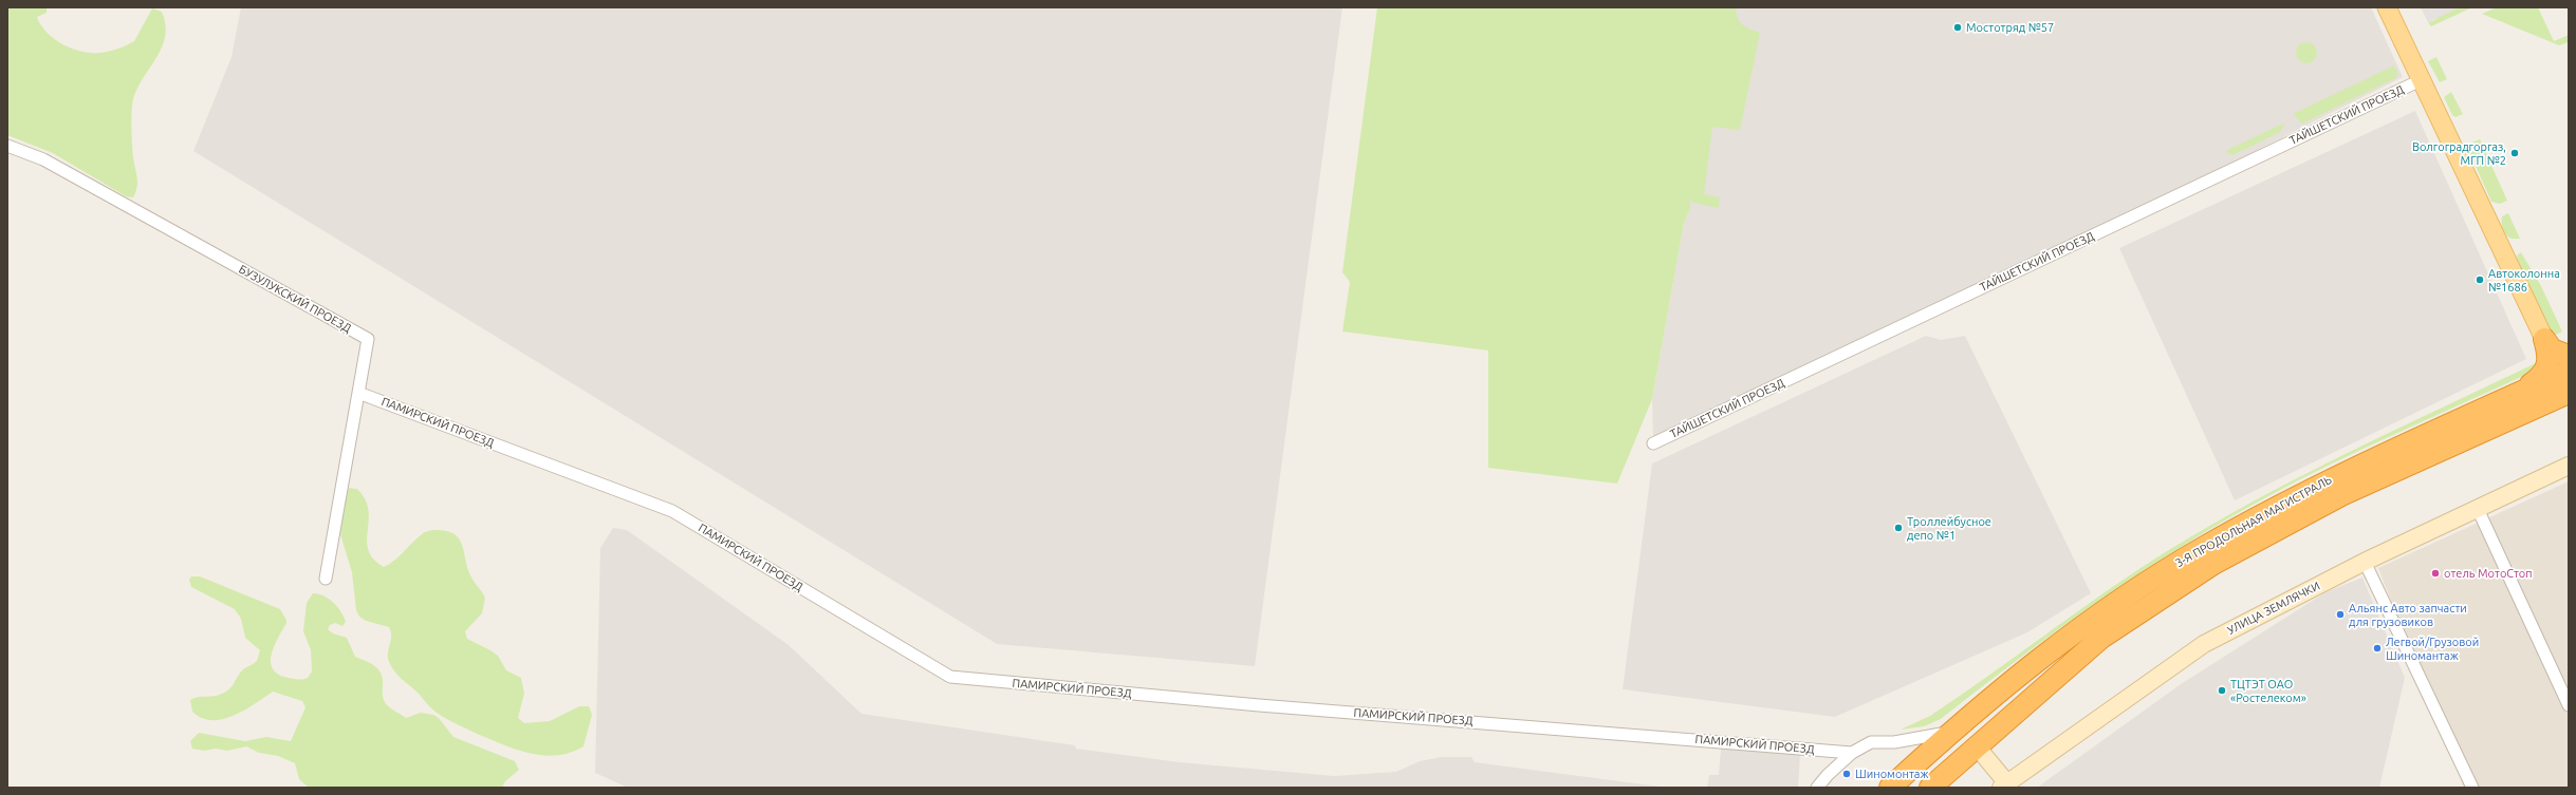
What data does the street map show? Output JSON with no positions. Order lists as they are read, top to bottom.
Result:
{
  "streets": {
    "highway": ["3-Я ПРОДОЛЬНАЯ МАГИСТРАЛЬ"],
    "street": [
      "ТАЙШЕТСКИЙ ПРОЕЗД",
      "БУЗУЛУКСКИЙ ПРОЕЗД",
      "ПАМИРСКИЙ ПРОЕЗД",
      "УЛИЦА ЗЕМЛЯЧКИ"
    ]
  },
  "crossings": [
    ["БУЗУЛУКСКИЙ ПРОЕЗД", "ПАМИРСКИЙ ПРОЕЗД"]
  ],
  "places": [
    "Мостотряд №57",
    "Волгоградгоргаз, МГП №2",
    "Автоколонна №1686",
    "Троллейбусное депо №1",
    "отель МотоСтоп",
    "Альянс Авто запчасти для грузовиков",
    "Легвой/Грузовой Шиномантаж",
    "ТЦТЭТ ОАО «Ростелеком»",
    "Шиномонтаж"
  ]
}
